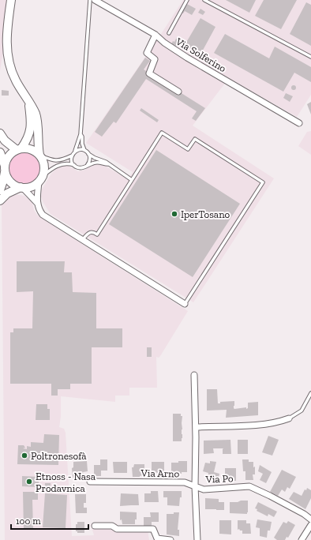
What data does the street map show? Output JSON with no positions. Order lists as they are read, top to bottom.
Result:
{
  "streets": {
    "street": ["Via Solferino", "Via Arno", "Via Po"]
  },
  "crossings": [
    ["Via Arno", "Via Po"]
  ],
  "places": ["IperTosano", "Poltronesofà", "Etnoss - Nasa Prodavnica"],
  "scale_bar": "100 m"
}
